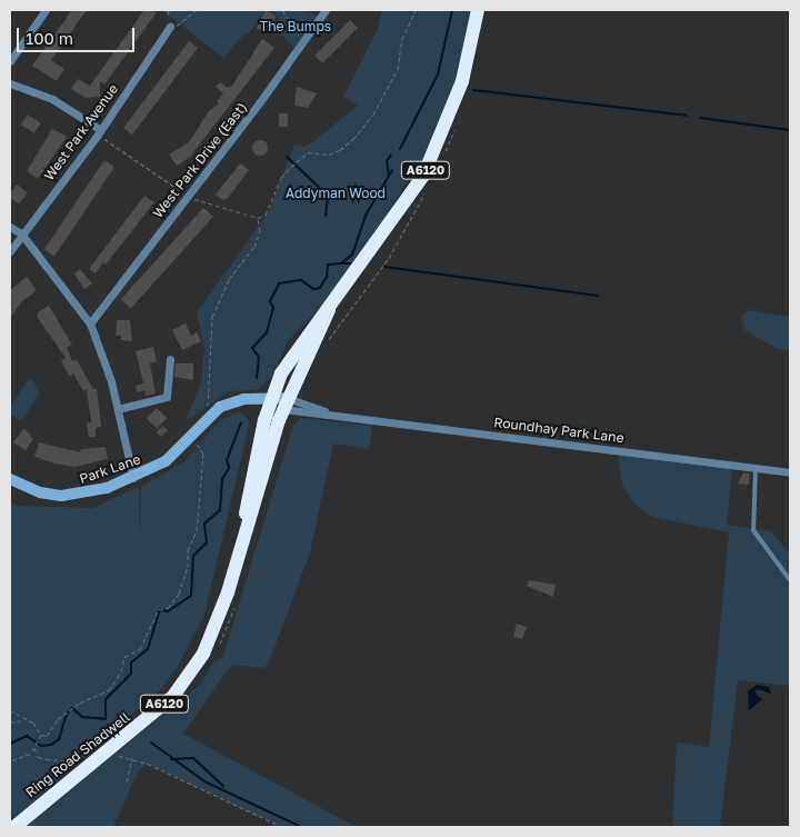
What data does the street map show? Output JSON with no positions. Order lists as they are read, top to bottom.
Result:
{
  "streets": {
    "highway": ["A6120", "Ring Road Shadwell"],
    "street": [
      "West Park Avenue",
      "West Park Drive (East)",
      "Roundhay Park Lane",
      "Park Lane"
    ]
  },
  "crossings": [
    ["A6120", "Roundhay Park Lane"],
    ["A6120", "Park Lane"],
    ["A6120", "Ring Road Shadwell"],
    ["Roundhay Park Lane", "Park Lane"],
    ["Roundhay Park Lane", "Ring Road Shadwell"],
    ["Park Lane", "Ring Road Shadwell"]
  ],
  "parks": ["The Bumps", "Addyman Wood"],
  "scale_bar": "100 m"
}
